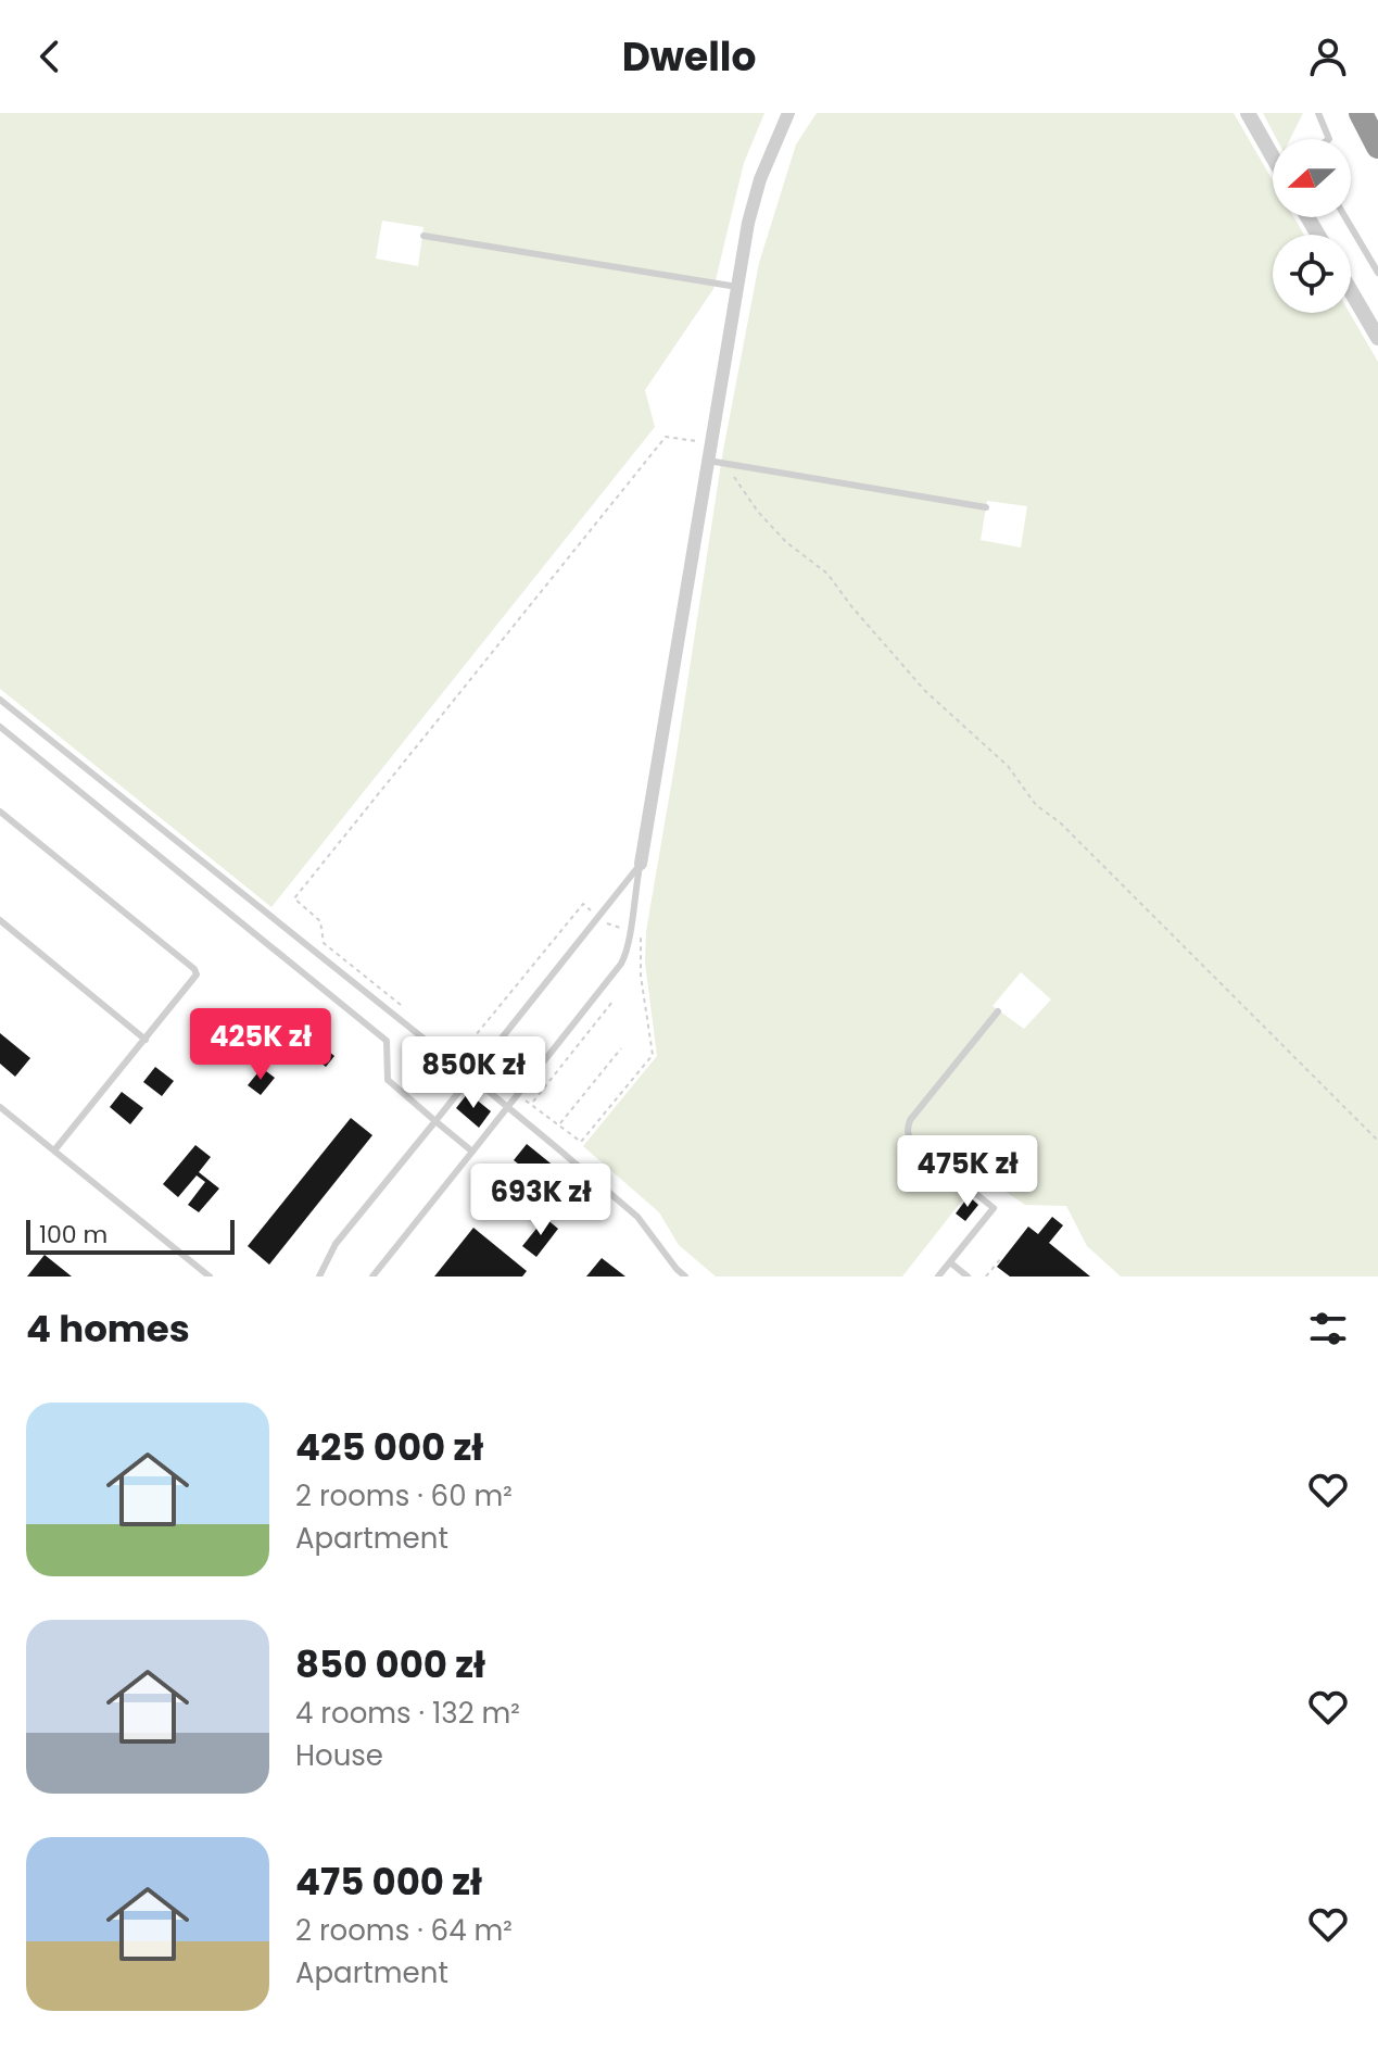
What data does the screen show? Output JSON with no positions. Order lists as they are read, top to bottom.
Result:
{
  "scale_bar": "100 m",
  "north": "left",
  "page": {
    "header": "Dwello",
    "price": [
      "425K zł",
      "850K zł",
      "475K zł",
      "693K zł"
    ],
    "scale": "100 m",
    "heading": "4 homes",
    "list": [
      {
        "name": "425 000 zł",
        "note": "2 rooms · 60 m² · Apartment"
      },
      {
        "name": "850 000 zł",
        "note": "4 rooms · 132 m² · House"
      },
      {
        "name": "475 000 zł",
        "note": "2 rooms · 64 m² · Apartment"
      }
    ]
  }
}
